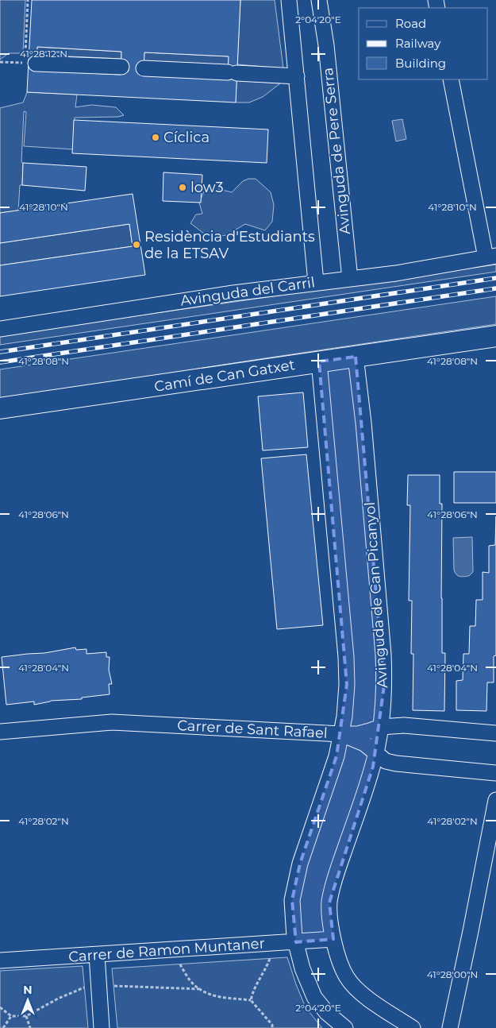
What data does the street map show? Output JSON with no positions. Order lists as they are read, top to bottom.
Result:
{
  "streets": {
    "street": [
      "Avinguda de Pere Serra",
      "Avinguda del Carril",
      "Camí de Can Gatxet",
      "Avinguda de Can Picanyol",
      "Carrer de Sant Rafael",
      "Carrer de Ramon Muntaner"
    ]
  },
  "crossings": [
    ["Avinguda de Pere Serra", "Avinguda del Carril"],
    ["Camí de Can Gatxet", "Avinguda de Can Picanyol"],
    ["Avinguda de Can Picanyol", "Carrer de Sant Rafael"],
    ["Avinguda de Can Picanyol", "Carrer de Ramon Muntaner"]
  ],
  "places": ["Cíclica", "low3", "Residència d'Estudiants de la ETSAV"],
  "legend": ["Road", "Railway", "Building"],
  "north": "top",
  "coordinates": [
    "2°04'20\"E",
    "41°28'12\"N",
    "41°28'10\"N",
    "41°28'08\"N",
    "41°28'06\"N",
    "41°28'04\"N",
    "41°28'02\"N",
    "41°28'00\"N"
  ]
}
